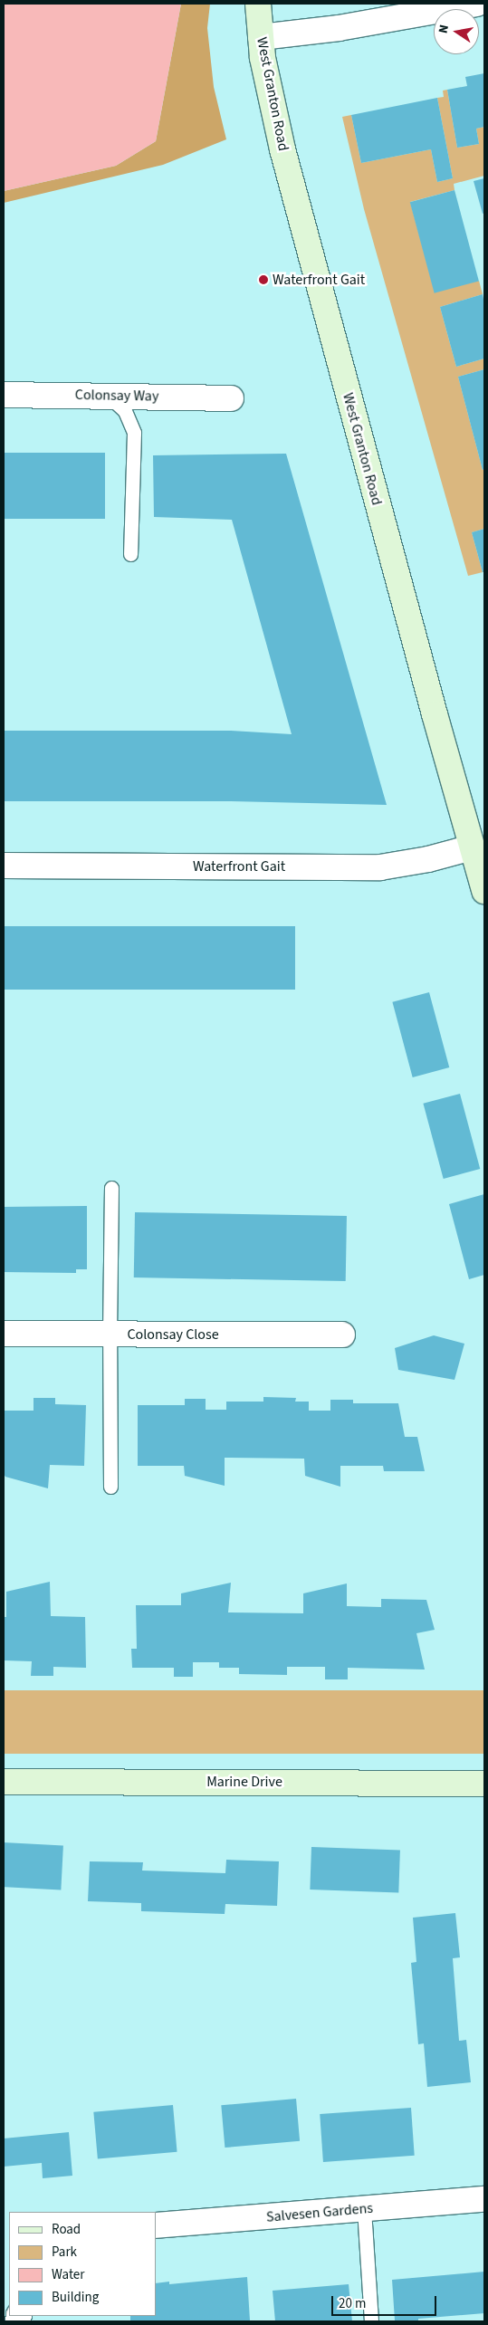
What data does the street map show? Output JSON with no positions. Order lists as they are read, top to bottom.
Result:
{
  "streets": {
    "street": [
      "West Granton Road",
      "Colonsay Way",
      "Waterfront Gait",
      "Colonsay Close",
      "Marine Drive",
      "Salvesen Gardens"
    ]
  },
  "crossings": [
    ["West Granton Road", "Waterfront Gait"]
  ],
  "places": ["Waterfront Gait"],
  "legend": [
    "Road",
    "Park",
    "Water",
    "Building"
  ],
  "scale_bar": "20 m",
  "north": "left"
}
